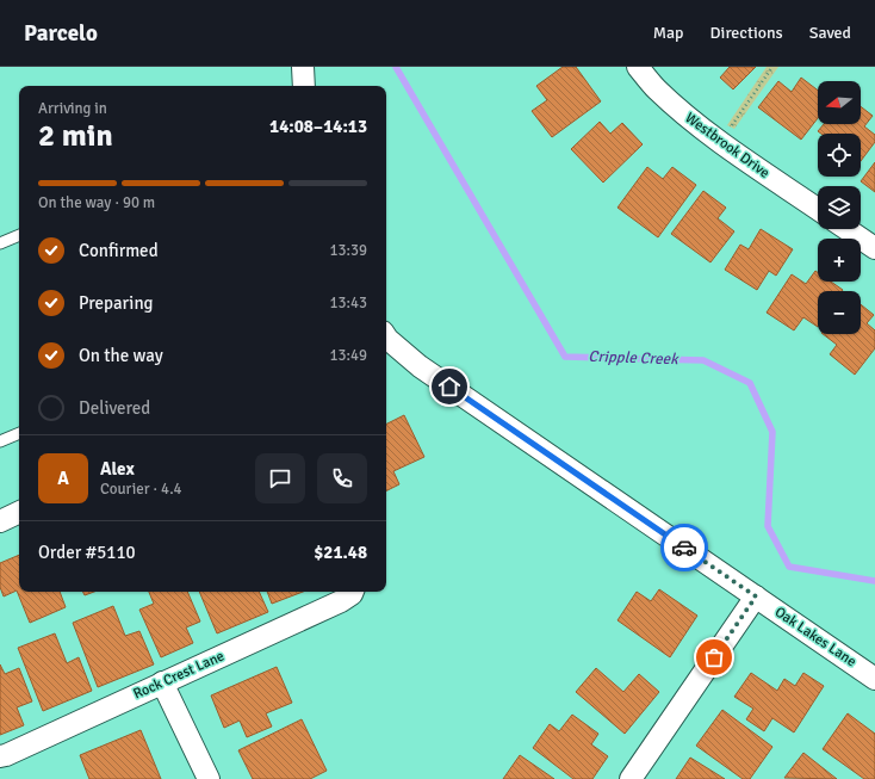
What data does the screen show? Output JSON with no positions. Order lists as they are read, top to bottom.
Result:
{
  "streets": {
    "street": ["Westbrook Drive", "Oak Lakes Lane", "Rock Crest Lane"]
  },
  "water": ["Cripple Creek"],
  "north": "left",
  "page": {
    "header": "Parcelo",
    "nav": ["Map", "Directions", "Saved"],
    "map_buttons": ["+", "−"],
    "heading": ["2 min", "Arriving in", "14:08–14:13"],
    "panel": [
      "Alex",
      "Courier · 4.4",
      "Order #5110",
      "$21.48"
    ],
    "bar": "On the way · 90 m",
    "list": [
      ["Confirmed", "13:39"],
      ["Preparing", "13:43"],
      ["On the way", "13:49"],
      "Delivered"
    ],
    "round": "A"
  }
}
